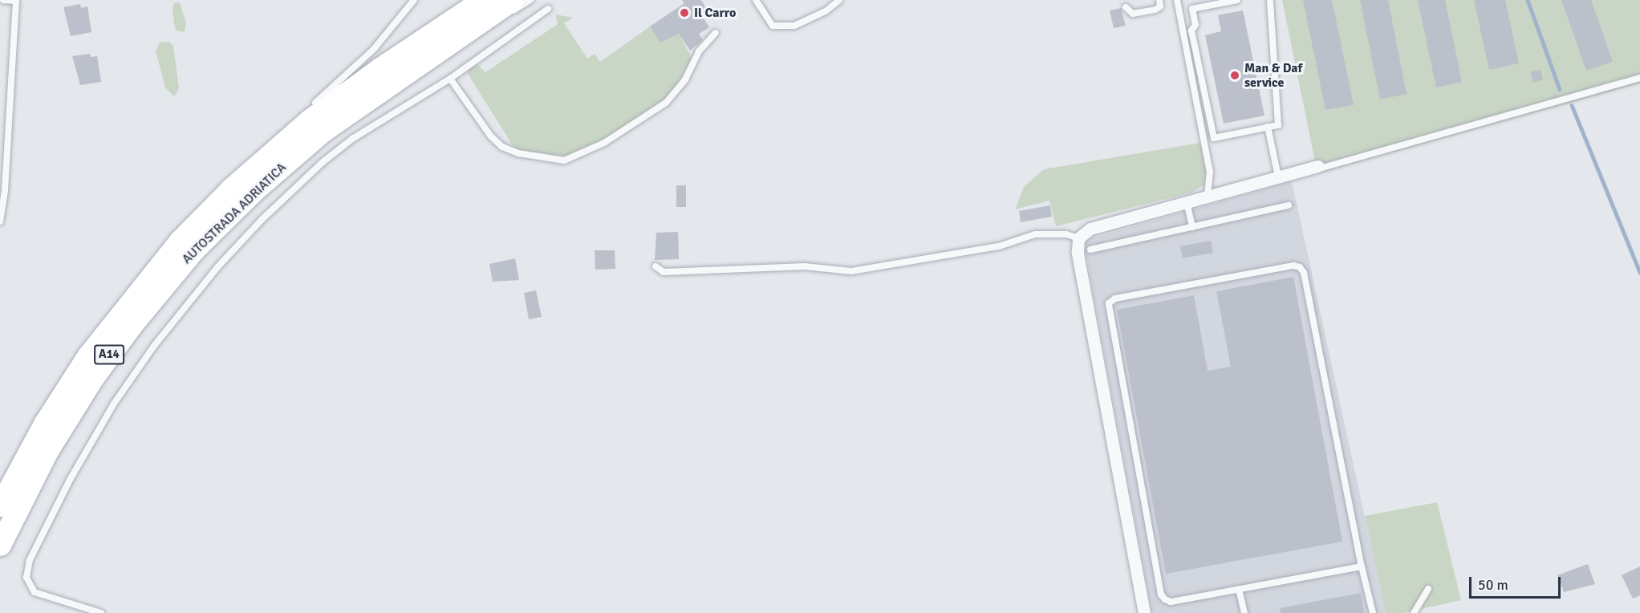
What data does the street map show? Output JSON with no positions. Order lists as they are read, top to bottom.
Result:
{
  "streets": {
    "highway": ["AUTOSTRADA ADRIATICA", "A14"]
  },
  "places": ["Il Carro", "Man & Daf service"],
  "scale_bar": "50 m"
}
